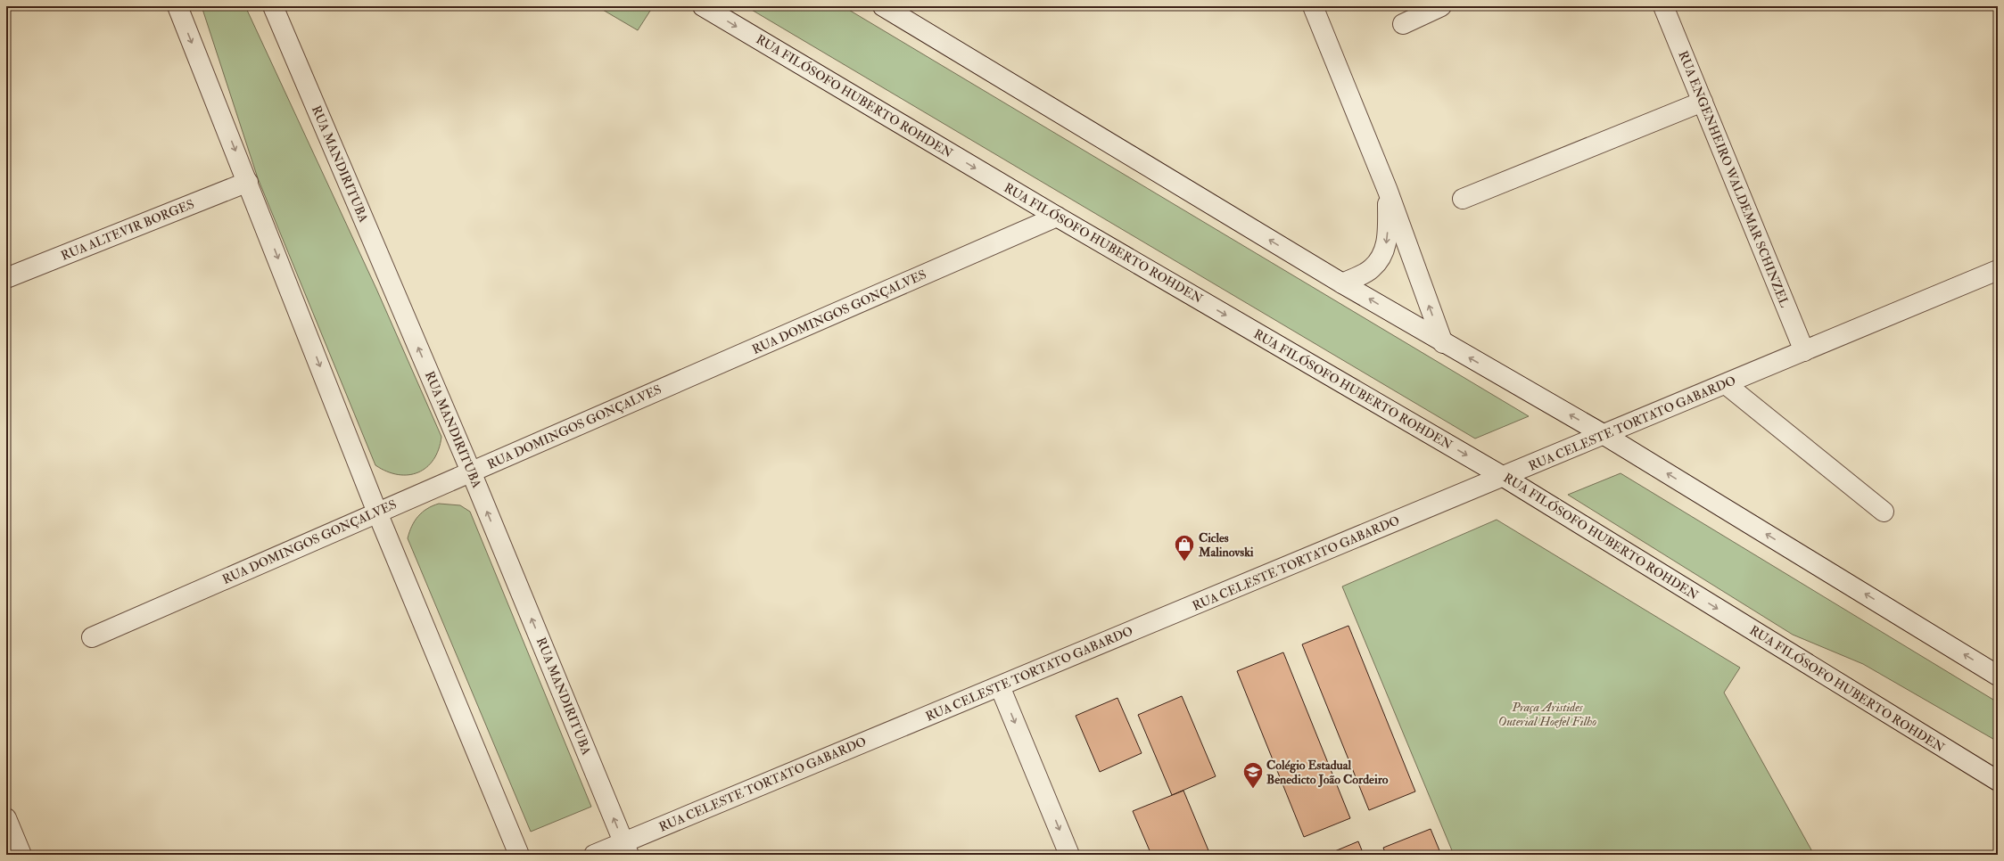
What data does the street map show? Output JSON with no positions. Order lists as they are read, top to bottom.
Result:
{
  "streets": {
    "street": [
      "RUA FILÓSOFO HUBERTO ROHDEN",
      "RUA MANDIRITUBA",
      "RUA ENGENHEIRO WALDEMAR SCHINZEL",
      "RUA ALTEVIR BORGES",
      "RUA DOMINGOS GONÇALVES",
      "RUA CELESTE TORTATO GABARDO"
    ]
  },
  "crossings": [
    ["RUA FILÓSOFO HUBERTO ROHDEN", "RUA DOMINGOS GONÇALVES"],
    ["RUA FILÓSOFO HUBERTO ROHDEN", "RUA CELESTE TORTATO GABARDO"],
    ["RUA MANDIRITUBA", "RUA DOMINGOS GONÇALVES"],
    ["RUA MANDIRITUBA", "RUA CELESTE TORTATO GABARDO"],
    ["RUA ENGENHEIRO WALDEMAR SCHINZEL", "RUA CELESTE TORTATO GABARDO"]
  ],
  "parks": ["Praça Aristides Outerial Hoefel Filho"],
  "places": {
    "shop": ["Cicles Malinovski"],
    "school or university": ["Colégio Estadual Benedicto João Cordeiro"]
  }
}
